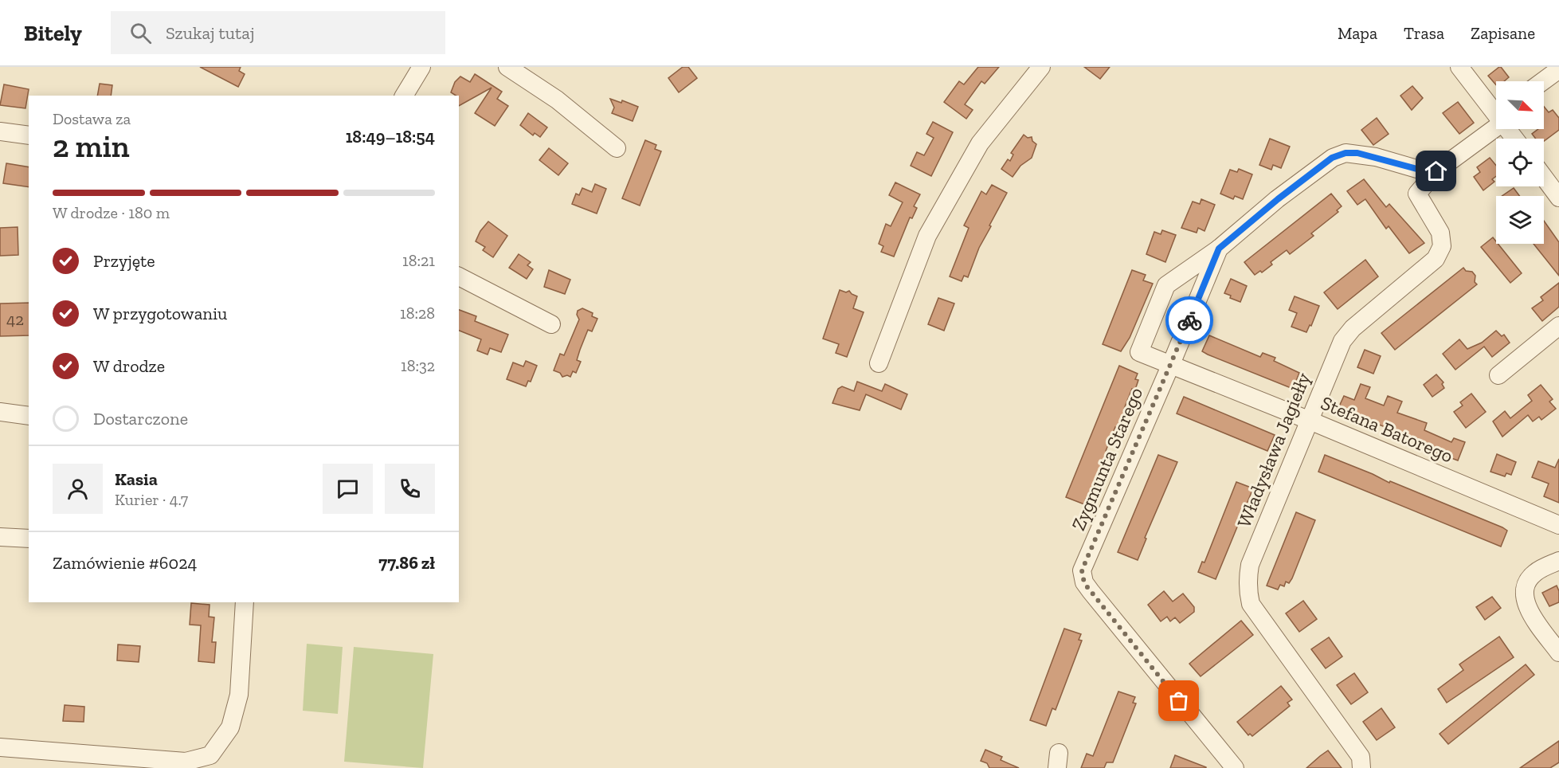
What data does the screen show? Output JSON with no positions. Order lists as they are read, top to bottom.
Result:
{
  "streets": {
    "street": ["Stefana Batorego", "Władysława Jagiełły", "Zygmunta Starego"]
  },
  "crossings": [
    ["Stefana Batorego", "Władysława Jagiełły"],
    ["Stefana Batorego", "Zygmunta Starego"],
    ["Władysława Jagiełły", "Zygmunta Starego"]
  ],
  "house_numbers": ["42"],
  "north": "bottom right",
  "page": {
    "header": "Bitely",
    "search": "Szukaj tutaj",
    "nav": ["Mapa", "Trasa", "Zapisane"],
    "heading": ["2 min", "Dostawa za", "18:49–18:54"],
    "panel": [
      "Kasia",
      "Kurier · 4.7",
      "Zamówienie #6024",
      "77.86 zł"
    ],
    "bar": "W drodze · 180 m",
    "list": [
      ["Przyjęte", "18:21"],
      ["W przygotowaniu", "18:28"],
      ["W drodze", "18:32"],
      "Dostarczone"
    ]
  }
}
